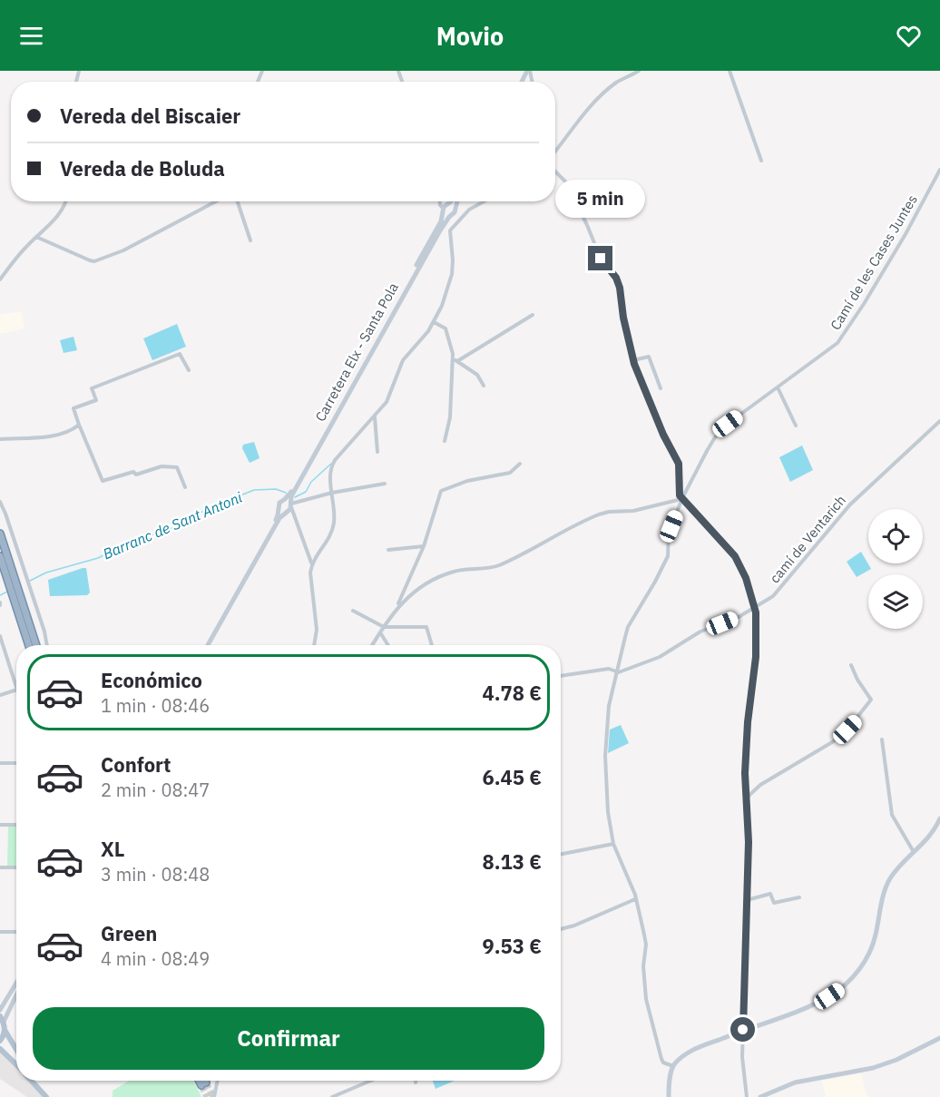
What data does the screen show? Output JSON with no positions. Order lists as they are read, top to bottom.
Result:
{
  "streets": {
    "main road": ["Carretera Elx - Santa Pola"],
    "street": ["Camí de les Cases Juntes", "camí de Ventarich"]
  },
  "crossings": [
    ["Camí de les Cases Juntes", "camí de Ventarich"]
  ],
  "water": ["Barranc de Sant Antoni"],
  "page": {
    "header": "Movio",
    "banner": ["Vereda del Biscaier", "Vereda de Boluda"],
    "bubble": "5 min",
    "list": [
      {
        "name": "Económico",
        "note": "1 min · 08:46",
        "value": "4.78 €"
      },
      {
        "name": "Confort",
        "note": "2 min · 08:47",
        "value": "6.45 €"
      },
      {
        "name": "XL",
        "note": "3 min · 08:48",
        "value": "8.13 €"
      },
      {
        "name": "Green",
        "note": "4 min · 08:49",
        "value": "9.53 €"
      }
    ],
    "buttons": "Confirmar"
  }
}
